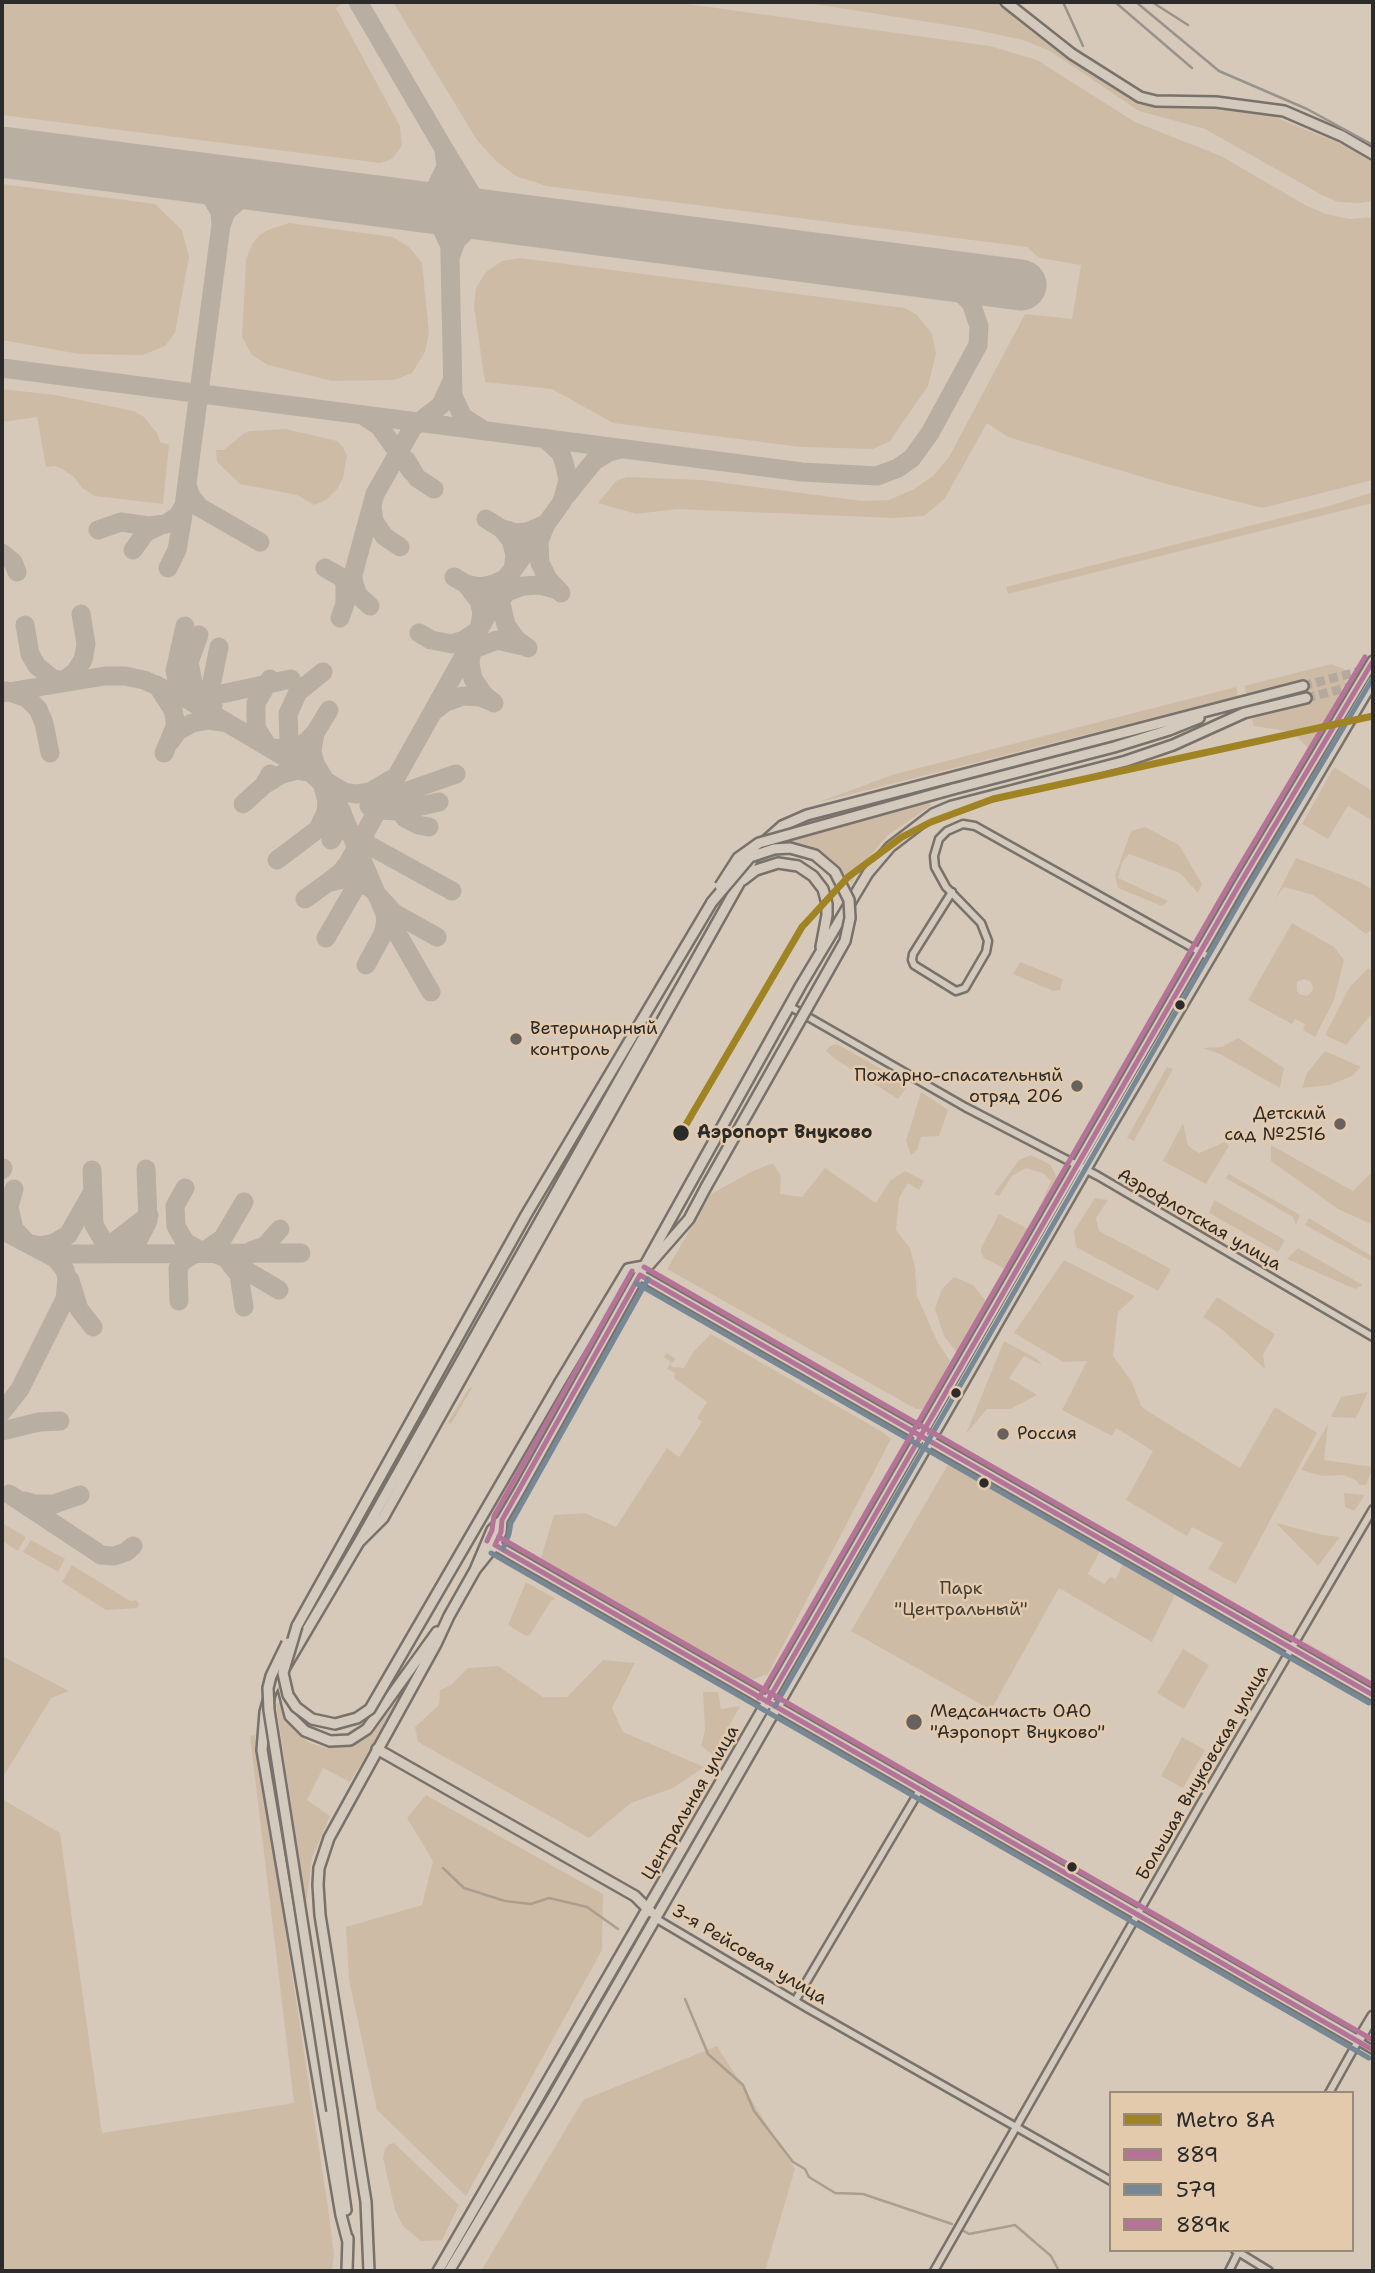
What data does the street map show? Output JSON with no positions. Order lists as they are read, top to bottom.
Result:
{
  "streets": {
    "main road": ["Центральная улица", "3-я Рейсовая улица"],
    "street": ["Аэрофлотская улица", "Большая Внуковская улица"]
  },
  "crossings": [
    ["Аэрофлотская улица", "Центральная улица"],
    ["Большая Внуковская улица", "3-я Рейсовая улица"],
    ["Центральная улица", "3-я Рейсовая улица"]
  ],
  "parks": ["Парк \"Центральный\""],
  "places": [
    "Ветеринарный контроль",
    "Пожарно-спасательный отряд 206",
    "Детский сад №2516",
    "Аэропорт Внуково",
    "Россия",
    "Медсанчасть ОАО \"Аэропорт Внуково\""
  ],
  "lines": [
    "transit line 889к",
    "transit line 889",
    "transit line 579",
    "metro line 8А"
  ],
  "legend": [
    "Metro 8А",
    "889",
    "579",
    "889к"
  ]
}
